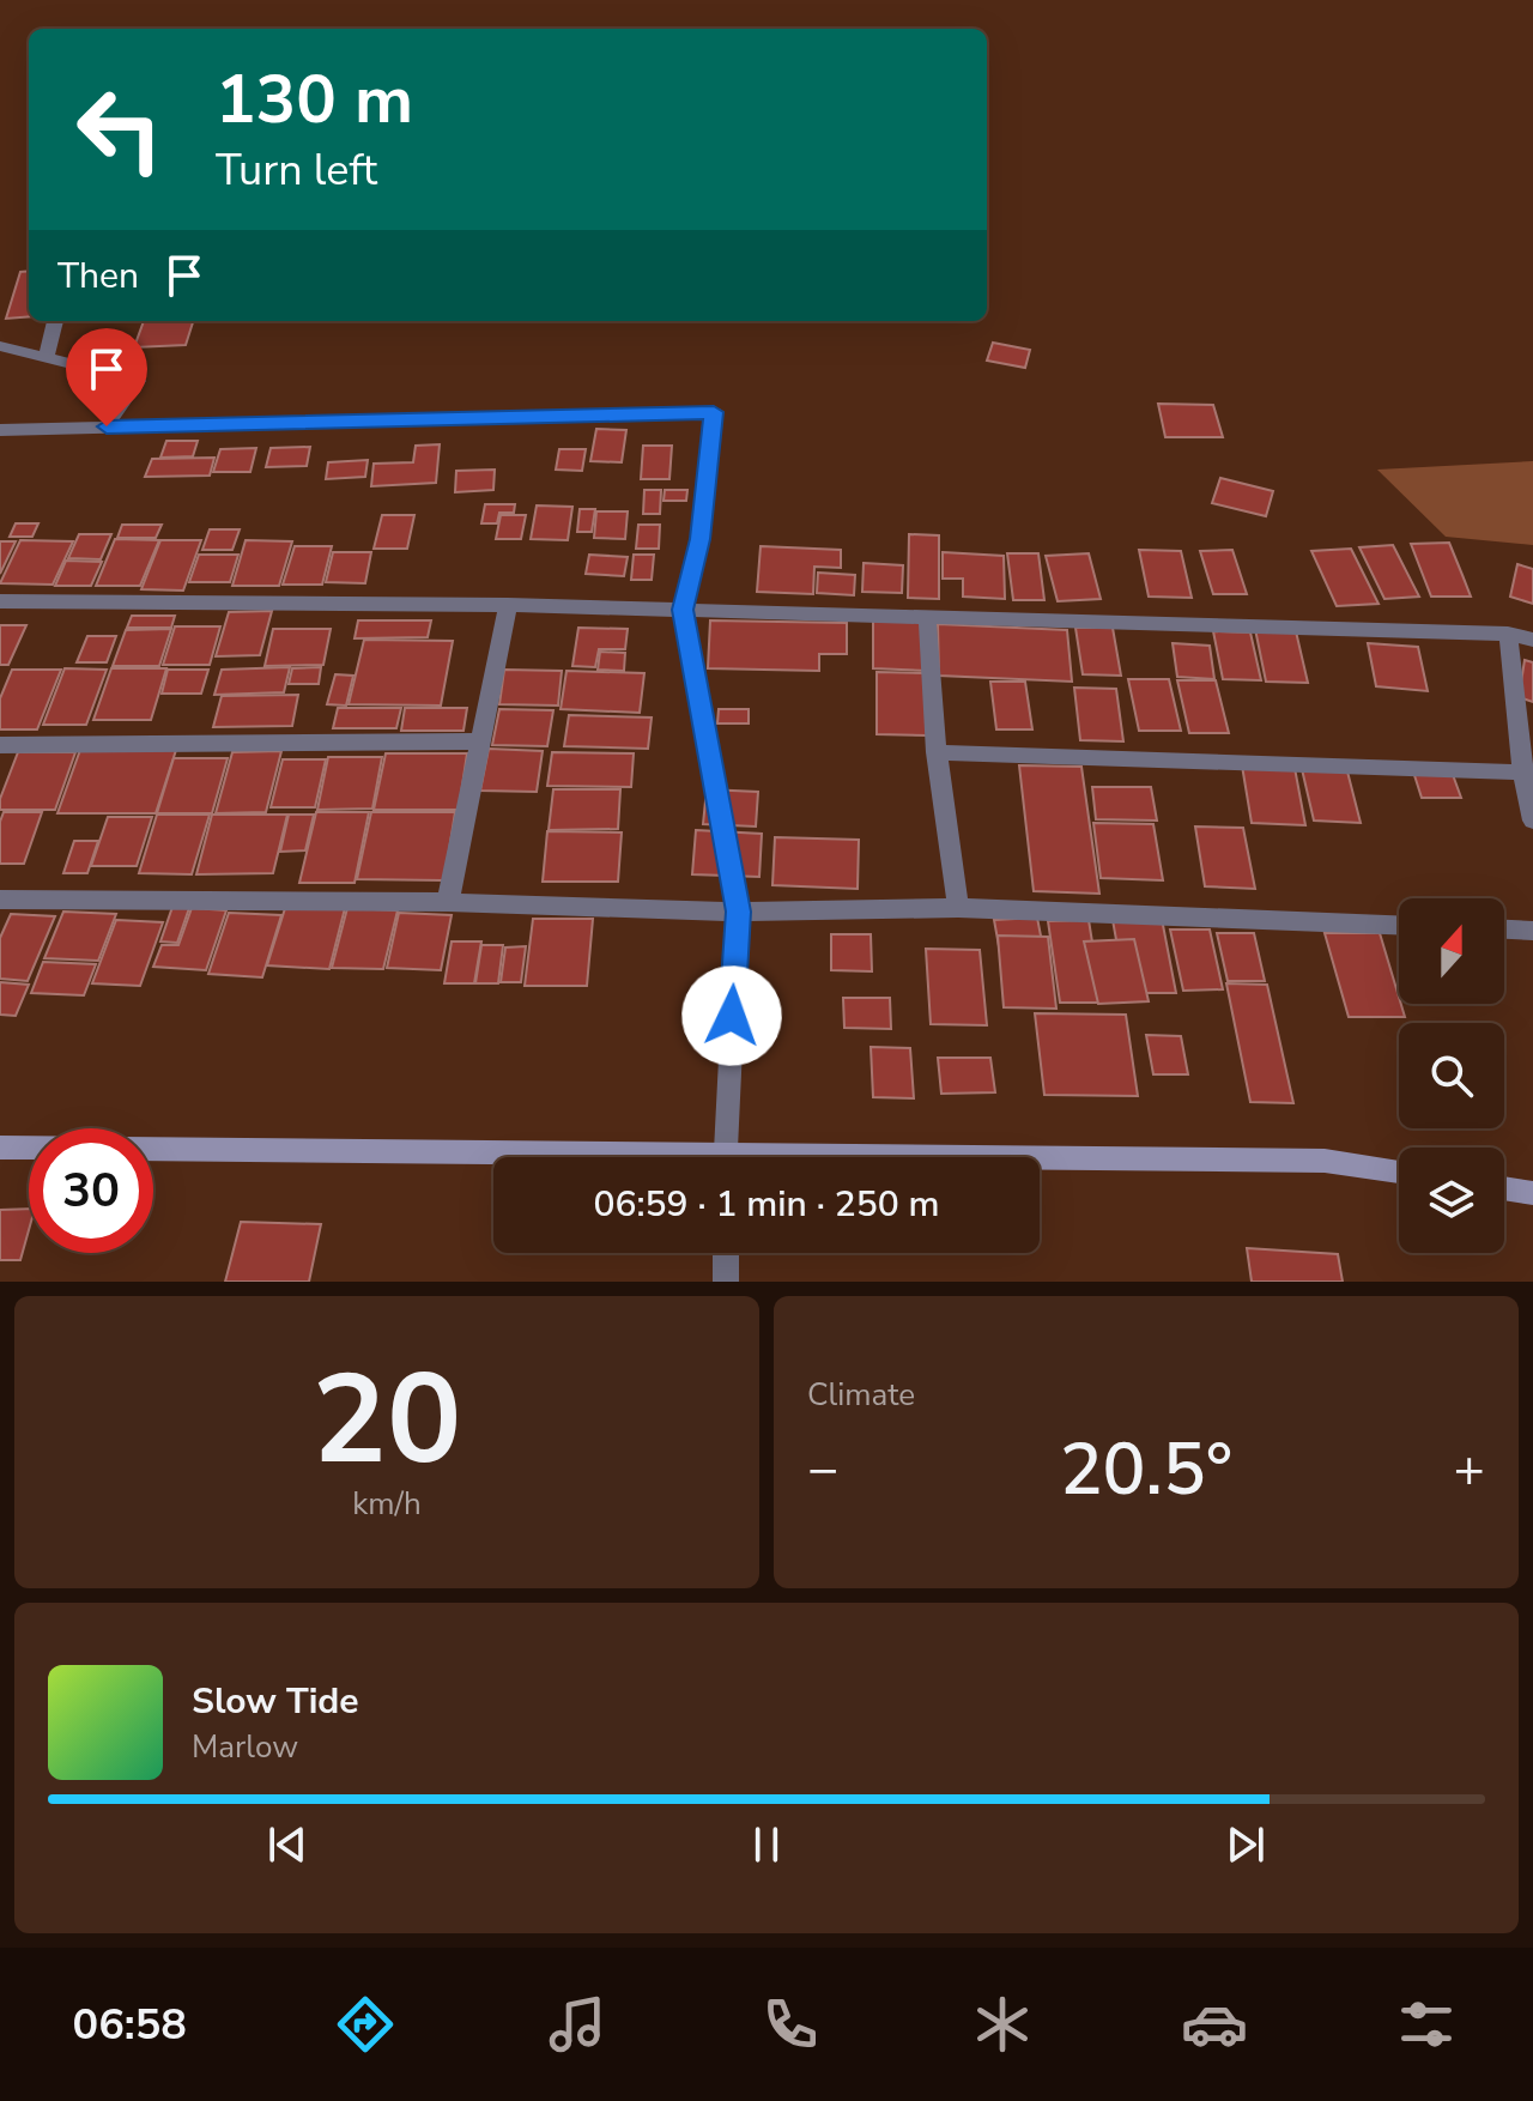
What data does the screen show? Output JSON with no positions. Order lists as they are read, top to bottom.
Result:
{
  "north": "top",
  "page": {
    "turn": ["130 m", "Turn left"],
    "then": "Then",
    "limit": "30",
    "trip": "06:59 · 1 min · 250 m",
    "tile": [
      ["20", "km/h"],
      "Climate"
    ],
    "heat": ["−", "20.5°", "+"],
    "song": ["Slow Tide", "Marlow"],
    "tabs": "06:58"
  }
}
